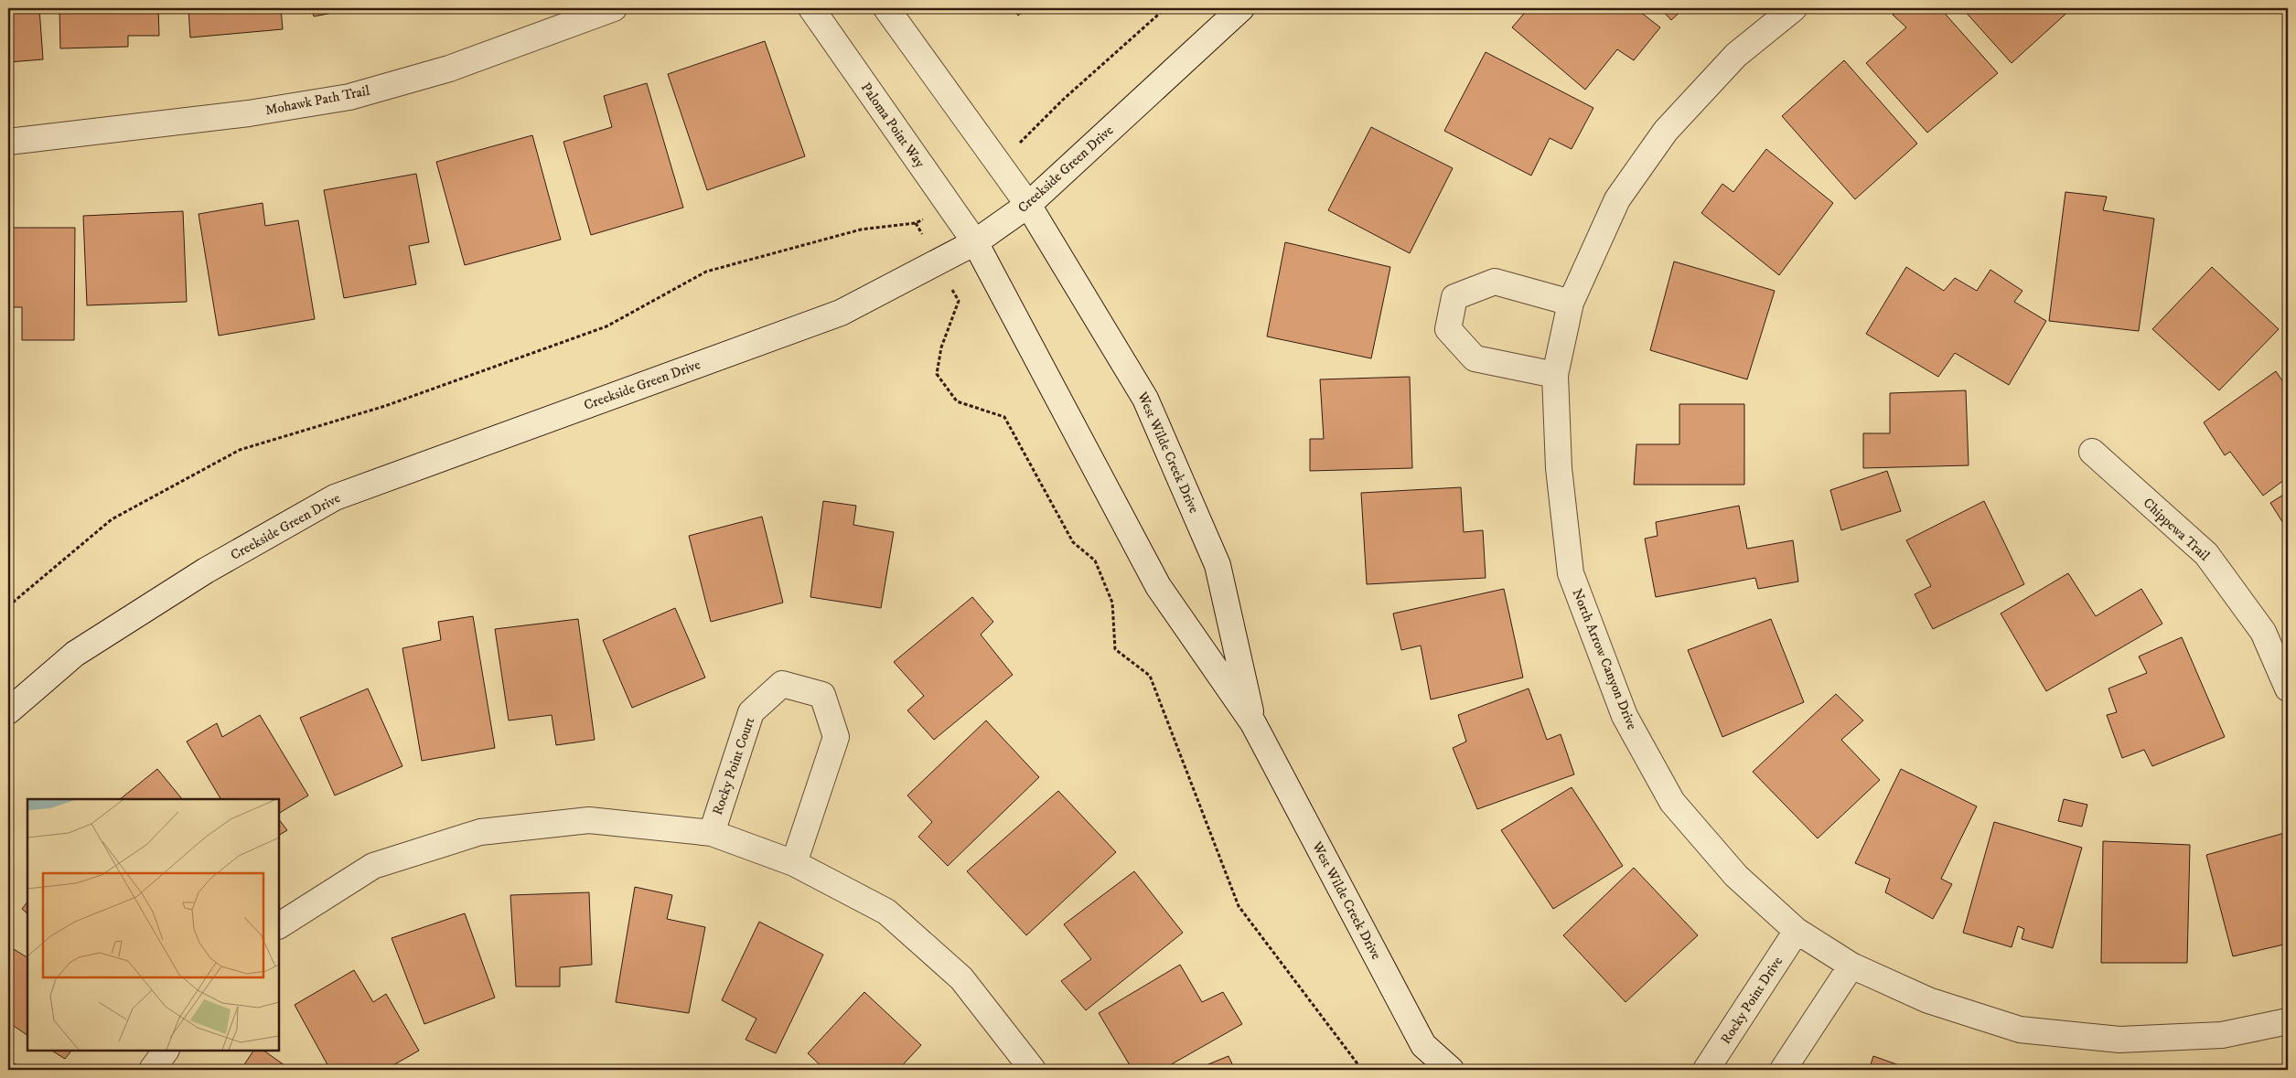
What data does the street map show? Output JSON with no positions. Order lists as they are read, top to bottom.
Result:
{
  "streets": {
    "street": [
      "Mohawk Path Trail",
      "Paloma Point Way",
      "Creekside Green Drive",
      "West Wilde Creek Drive",
      "Chippewa Trail",
      "North Arrow Canyon Drive",
      "Rocky Point Court",
      "Rocky Point Drive"
    ]
  },
  "crossings": [
    ["Paloma Point Way", "Creekside Green Drive"],
    ["Paloma Point Way", "West Wilde Creek Drive"],
    ["Creekside Green Drive", "West Wilde Creek Drive"],
    ["North Arrow Canyon Drive", "Rocky Point Drive"]
  ]
}
